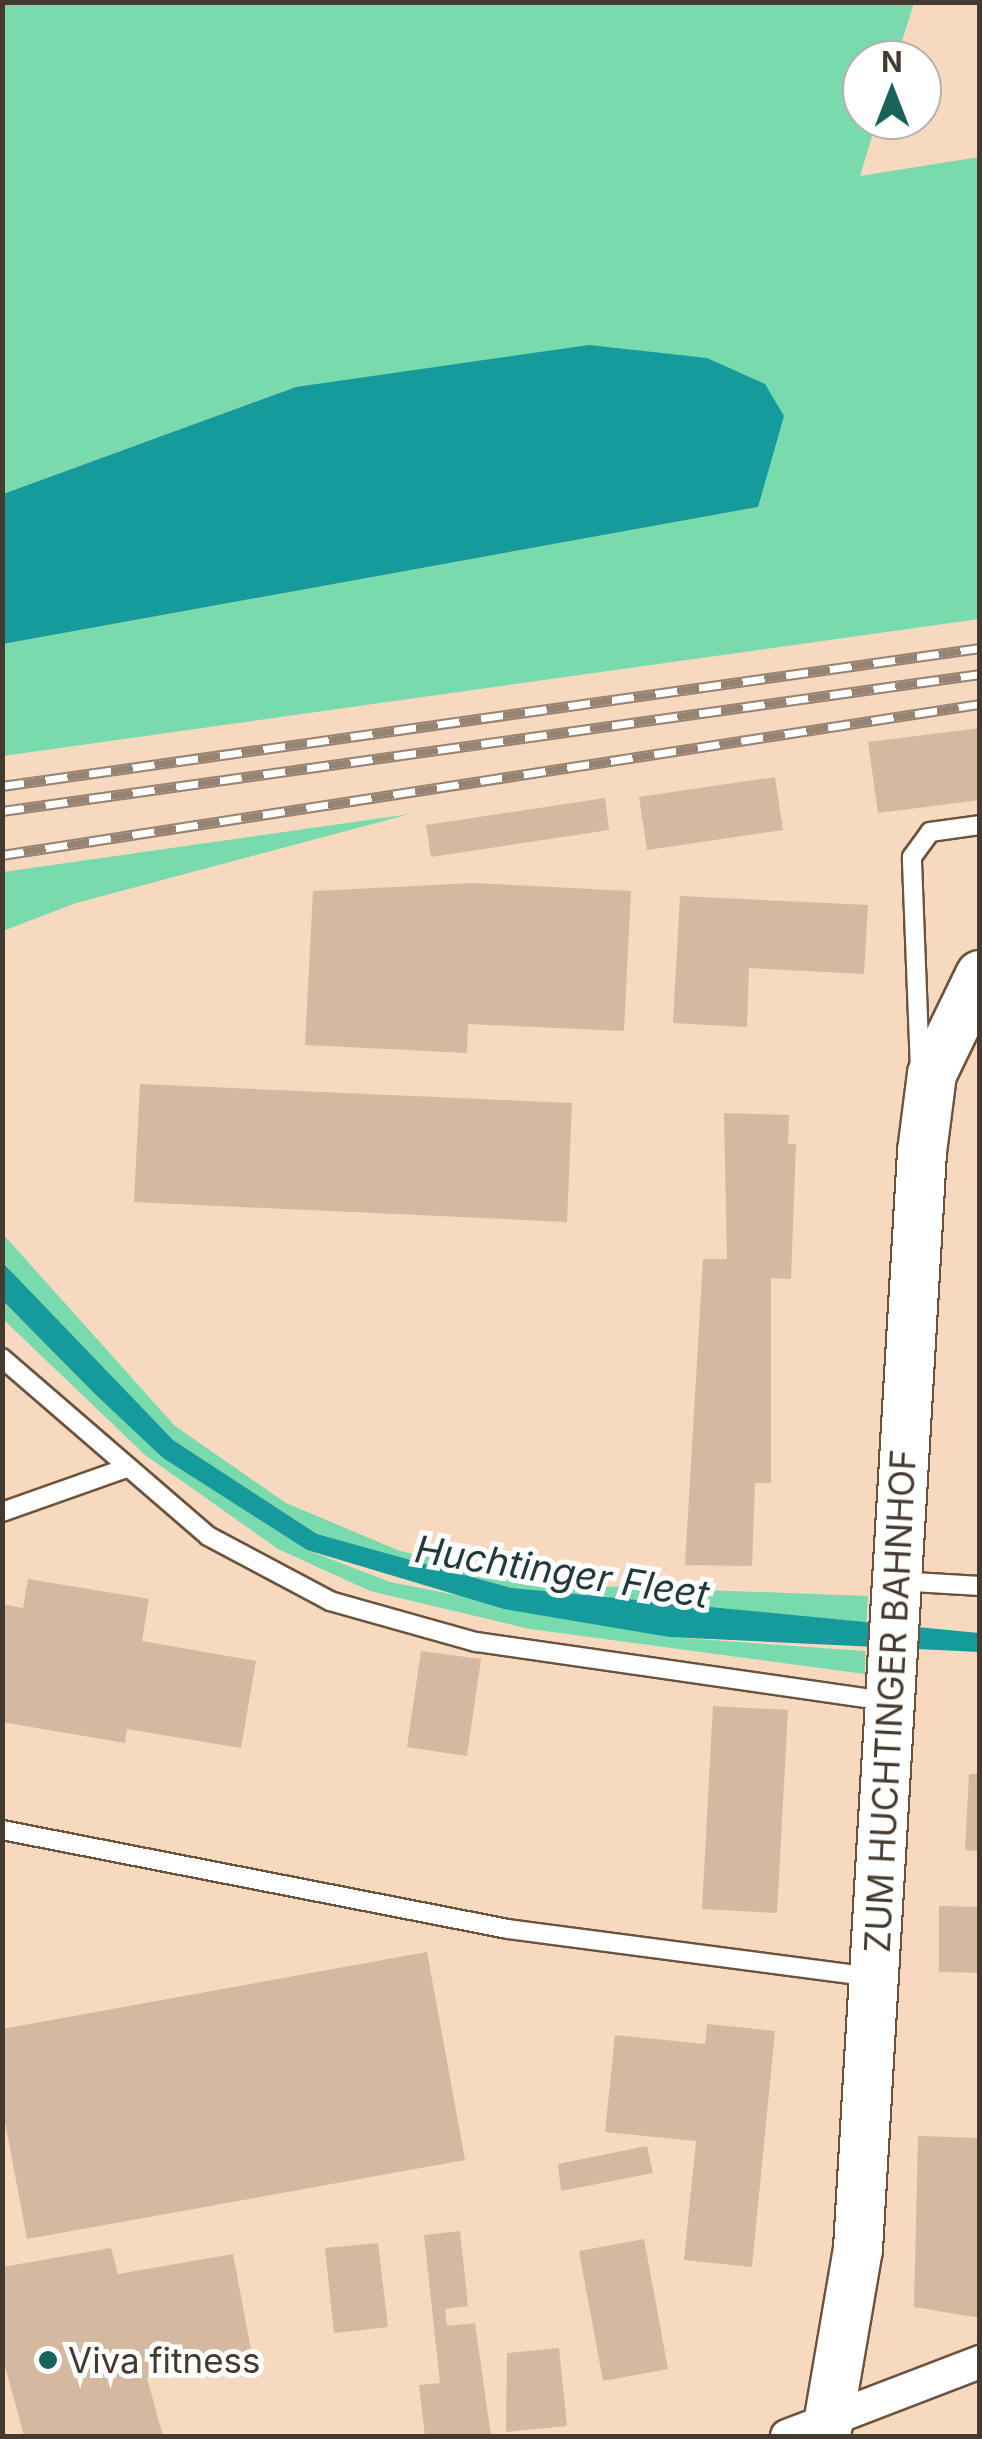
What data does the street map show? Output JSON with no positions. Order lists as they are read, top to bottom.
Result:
{
  "streets": {
    "street": ["ZUM HUCHTINGER BAHNHOF"]
  },
  "water": ["Huchtinger Fleet"],
  "places": ["Viva fitness"],
  "north": "top"
}
